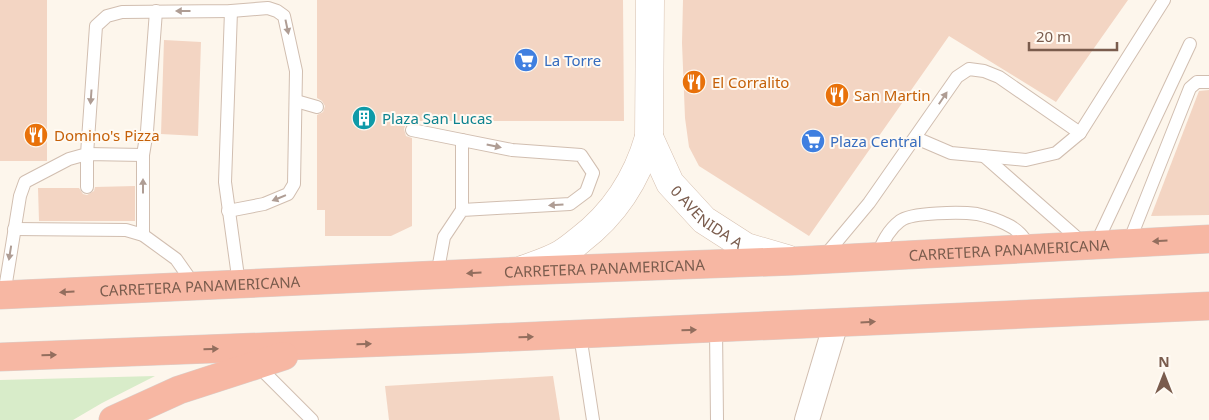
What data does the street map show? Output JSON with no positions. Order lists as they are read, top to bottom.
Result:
{
  "streets": {
    "highway": ["CARRETERA PANAMERICANA"],
    "street": ["0 AVENIDA A"]
  },
  "crossings": [
    ["0 AVENIDA A", "CARRETERA PANAMERICANA"]
  ],
  "places": {
    "supermarket": ["La Torre", "Plaza Central"],
    "restaurant": ["El Corralito", "San Martin", "Domino's Pizza"],
    "building": ["Plaza San Lucas"]
  },
  "scale_bar": "20 m",
  "north": "top"
}
